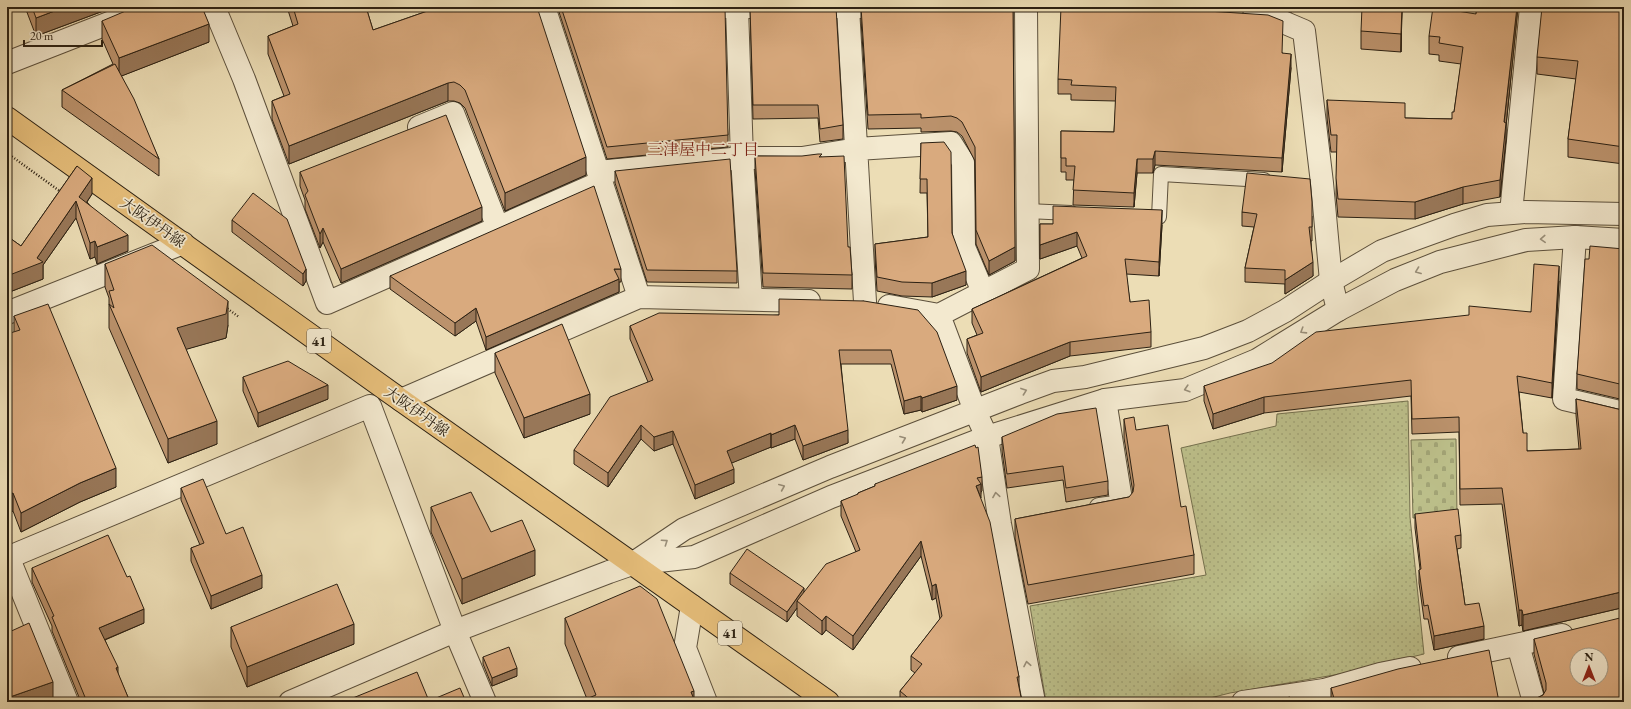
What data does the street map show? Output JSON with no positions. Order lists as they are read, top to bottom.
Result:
{
  "streets": {
    "main road": ["大阪伊丹線", "41"]
  },
  "districts": ["三津屋中二丁目"],
  "scale_bar": "20 m",
  "north": "top"
}
